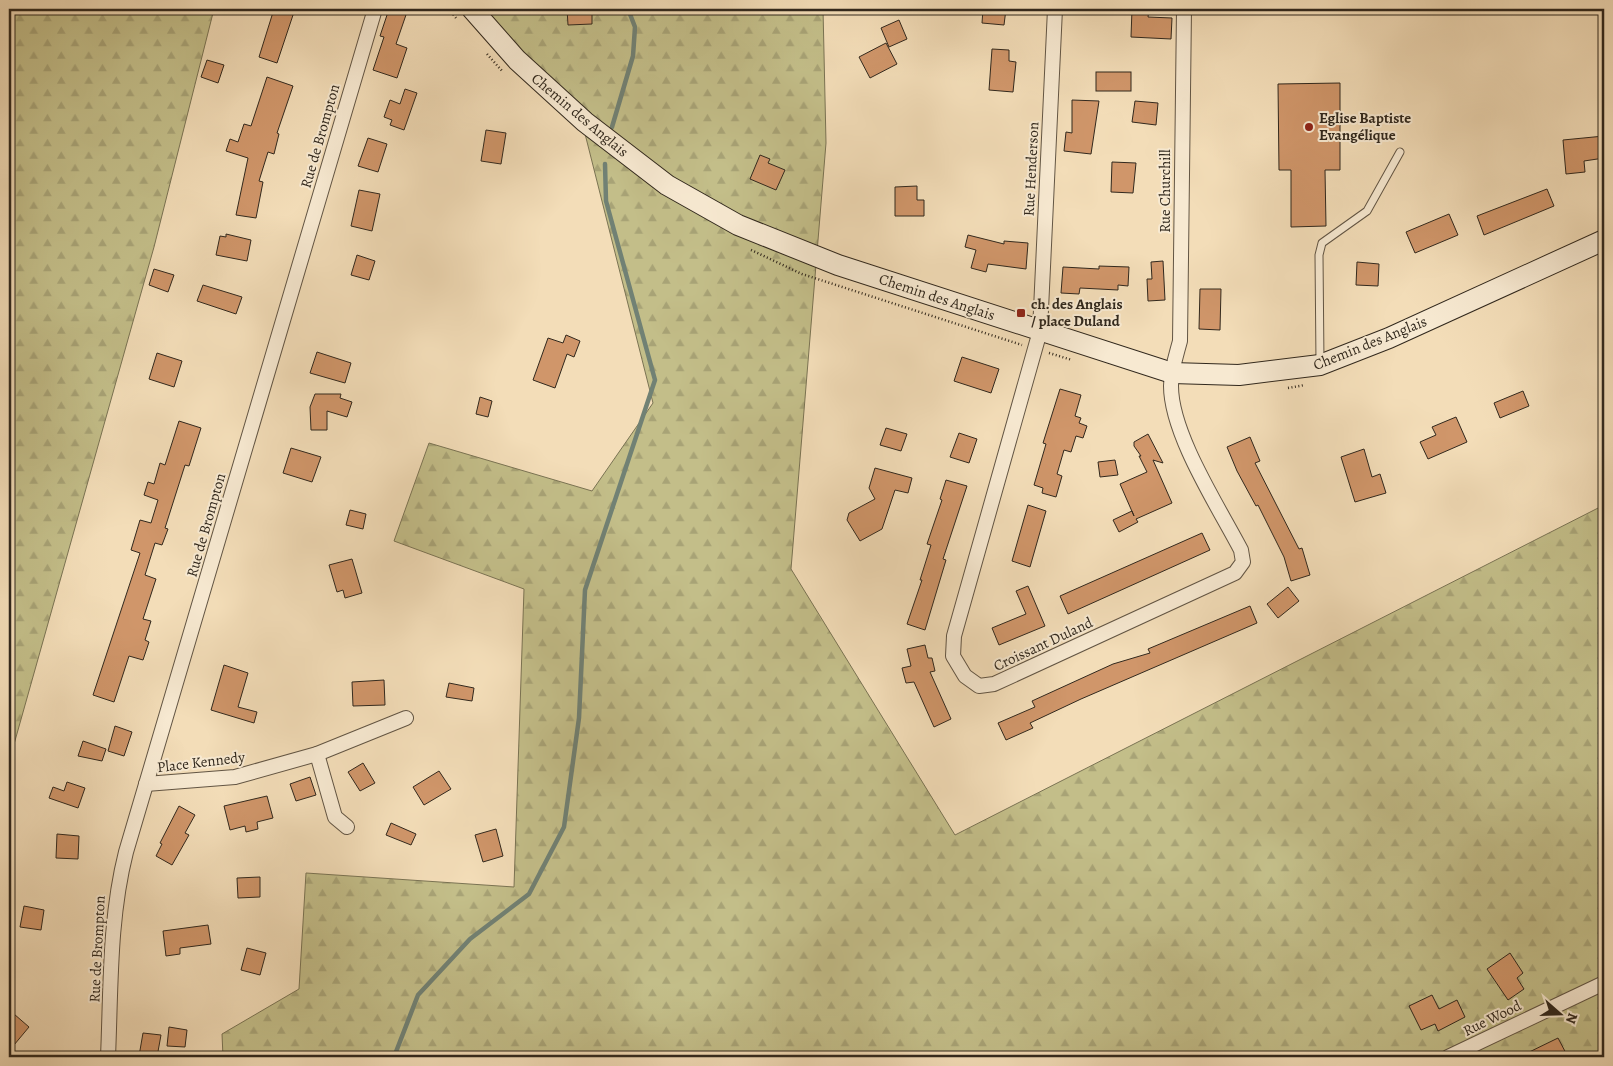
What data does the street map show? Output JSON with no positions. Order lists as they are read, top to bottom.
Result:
{
  "streets": {
    "street": [
      "Chemin des Anglais",
      "Rue de Brompton",
      "Rue Henderson",
      "Rue Churchill",
      "Croissant Duland",
      "Place Kennedy",
      "Rue Wood"
    ]
  },
  "crossings": [
    ["Chemin des Anglais", "Rue Henderson"],
    ["Chemin des Anglais", "Rue Churchill"],
    ["Chemin des Anglais", "Croissant Duland"],
    ["Rue de Brompton", "Place Kennedy"],
    ["Rue Henderson", "Croissant Duland"],
    ["Rue Churchill", "Croissant Duland"]
  ],
  "places": {
    "other": ["Eglise Baptiste Evangélique"],
    "transit": ["ch. des Anglais / place Duland"]
  },
  "north": "right"
}
